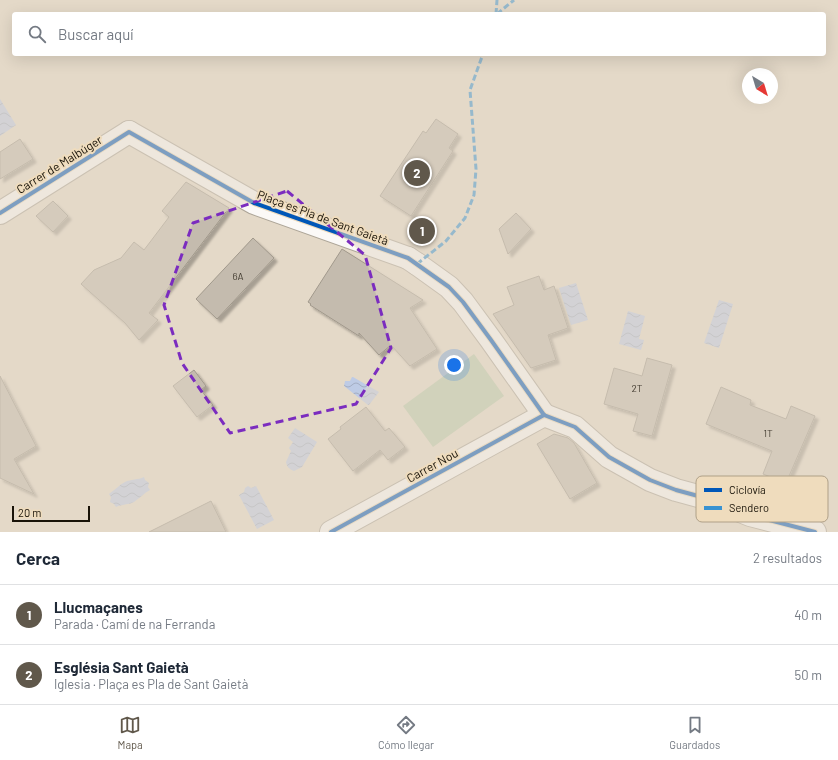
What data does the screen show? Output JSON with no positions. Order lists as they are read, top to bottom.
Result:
{
  "streets": {
    "street": ["Carrer de Malbúger", "Plaça es Pla de Sant Gaietà", "Carrer Nou"]
  },
  "crossings": [
    ["Carrer de Malbúger", "Plaça es Pla de Sant Gaietà"],
    ["Plaça es Pla de Sant Gaietà", "Carrer Nou"]
  ],
  "house_numbers": ["6A", "2T", "1T"],
  "legend": ["Ciclovía", "Sendero"],
  "scale_bar": "20 m",
  "north": "bottom right",
  "page": {
    "search": "Buscar aquí",
    "pins": ["2", "1"],
    "scale": "20 m",
    "heading": ["Cerca", "2 resultados"],
    "list": [
      {
        "mark": "1",
        "name": "Llucmaçanes",
        "note": "Parada · Camí de na Ferranda",
        "value": "40 m"
      },
      {
        "mark": "2",
        "name": "Església Sant Gaietà",
        "note": "Iglesia · Plaça es Pla de Sant Gaietà",
        "value": "50 m"
      }
    ],
    "nav": ["Mapa", "Cómo llegar", "Guardados"]
  }
}
